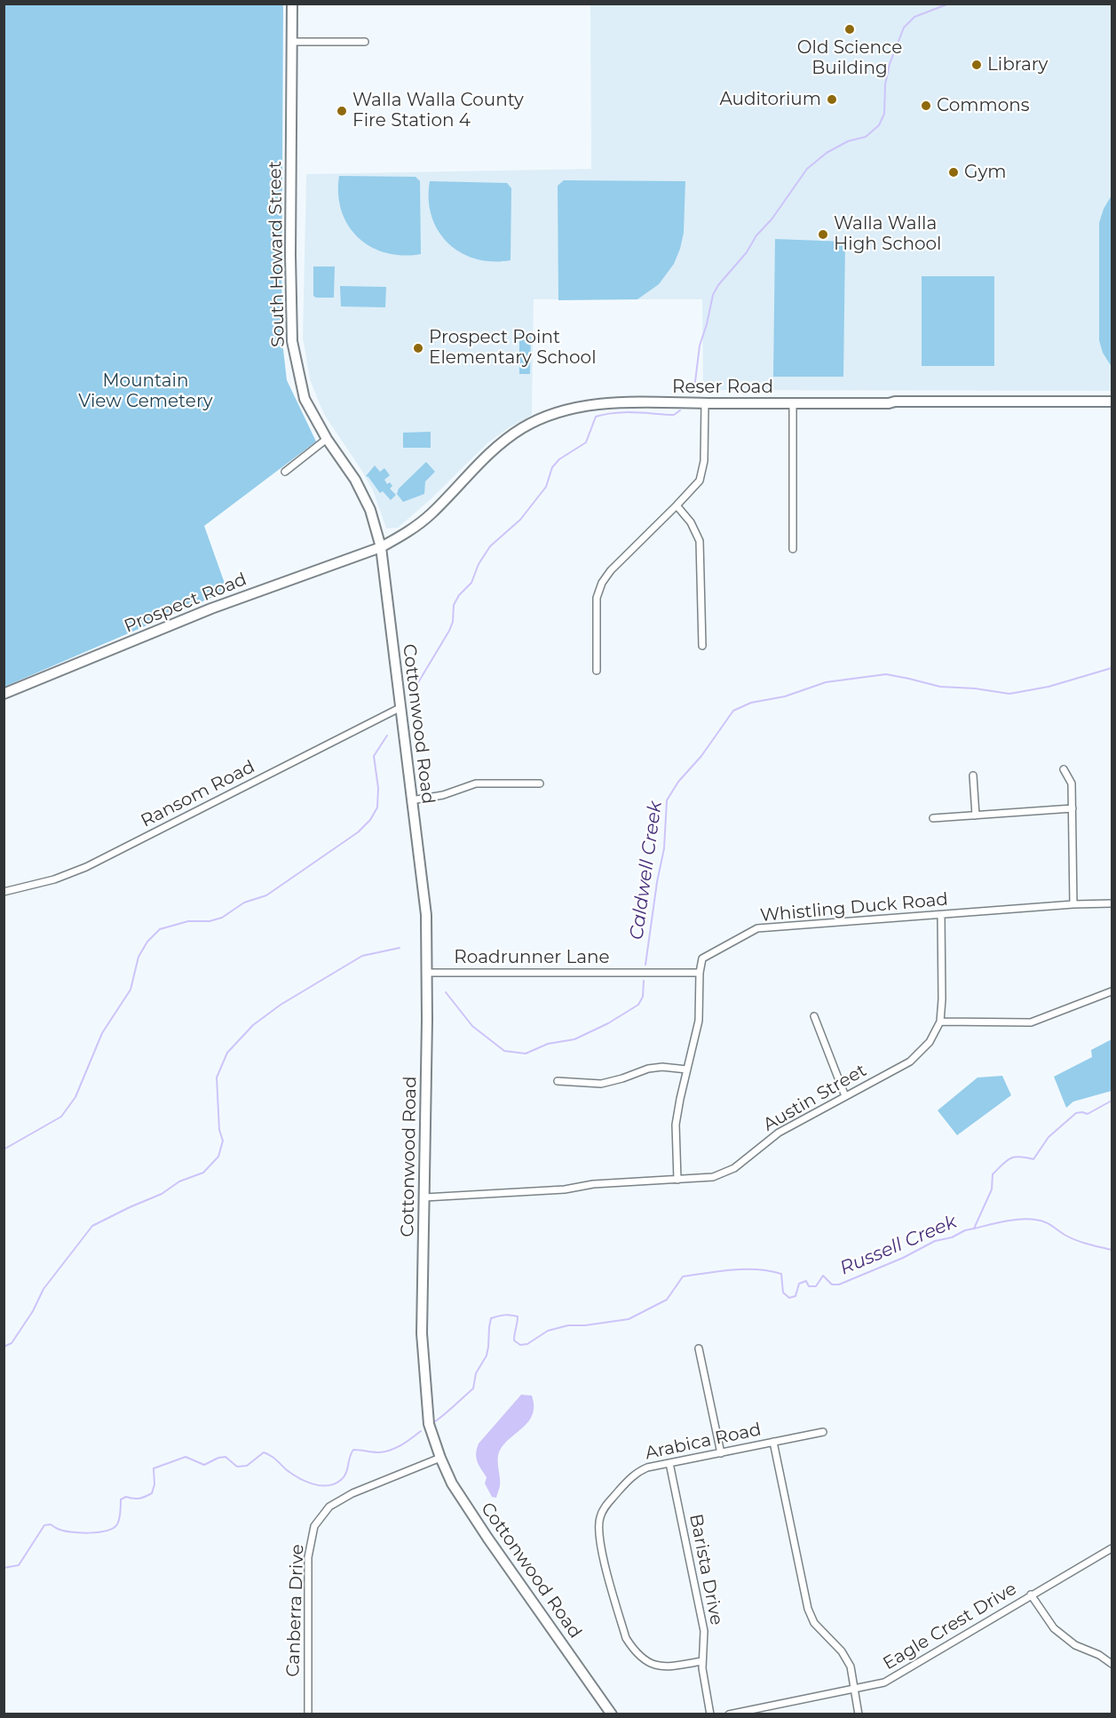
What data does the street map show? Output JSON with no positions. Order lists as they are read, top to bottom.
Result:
{
  "streets": {
    "main road": [
      "South Howard Street",
      "Reser Road",
      "Prospect Road",
      "Cottonwood Road"
    ],
    "street": [
      "Ransom Road",
      "Whistling Duck Road",
      "Roadrunner Lane",
      "Austin Street",
      "Arabica Road",
      "Barista Drive",
      "Canberra Drive",
      "Eagle Crest Drive"
    ]
  },
  "crossings": [
    ["South Howard Street", "Reser Road"],
    ["South Howard Street", "Prospect Road"],
    ["South Howard Street", "Cottonwood Road"],
    ["Reser Road", "Prospect Road"],
    ["Reser Road", "Cottonwood Road"],
    ["Prospect Road", "Cottonwood Road"],
    ["Cottonwood Road", "Ransom Road"],
    ["Cottonwood Road", "Roadrunner Lane"],
    ["Cottonwood Road", "Austin Street"],
    ["Cottonwood Road", "Canberra Drive"],
    ["Whistling Duck Road", "Roadrunner Lane"],
    ["Whistling Duck Road", "Austin Street"],
    ["Arabica Road", "Barista Drive"]
  ],
  "water": ["Caldwell Creek", "Russell Creek"],
  "parks": ["Mountain View Cemetery"],
  "places": [
    "Old Science Building",
    "Library",
    "Auditorium",
    "Commons",
    "Walla Walla County Fire Station 4",
    "Gym",
    "Walla Walla High School",
    "Prospect Point Elementary School"
  ]
}
